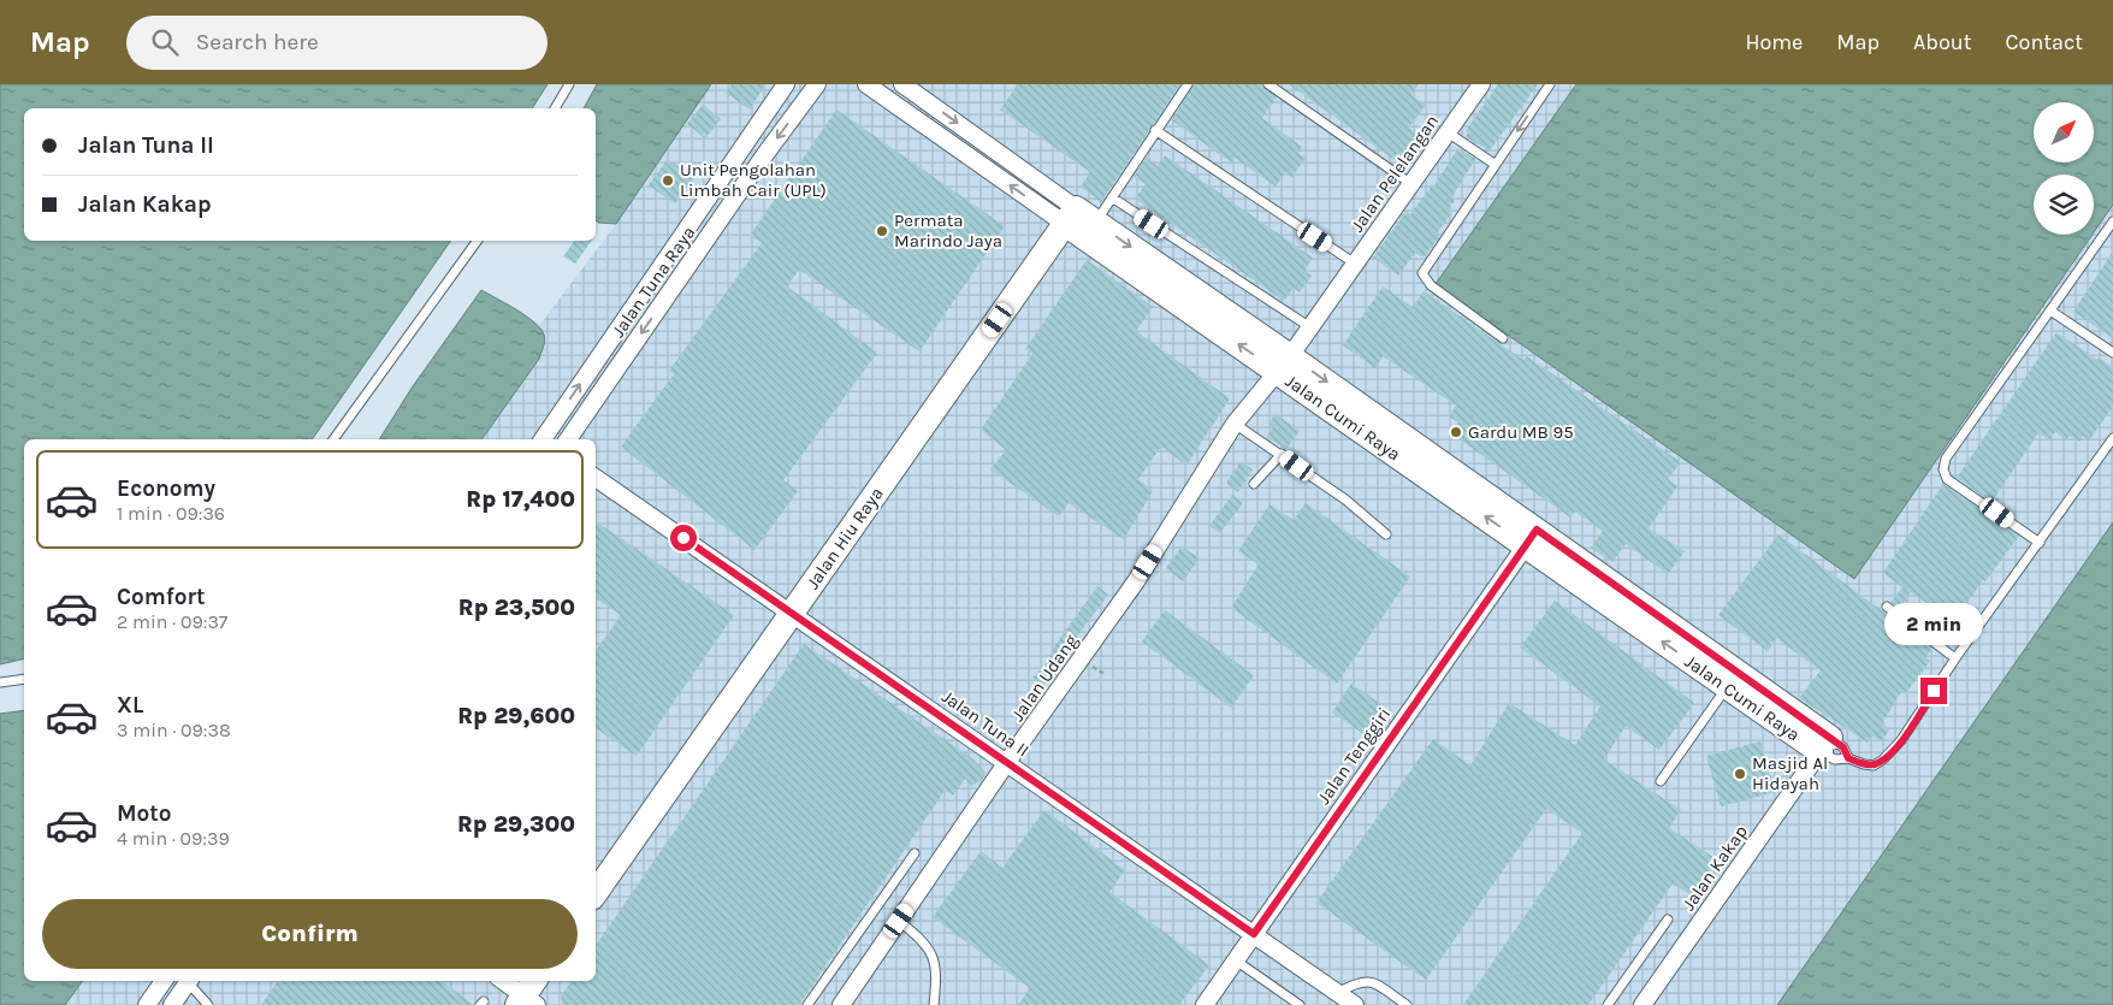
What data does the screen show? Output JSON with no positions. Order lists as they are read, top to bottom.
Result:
{
  "streets": {
    "street": [
      "Jalan Pelelangan",
      "Jalan Tuna Raya",
      "Jalan Cumi Raya",
      "Jalan Hiu Raya",
      "Jalan Udang",
      "Jalan Tuna II",
      "Jalan Tenggiri",
      "Jalan Kakap"
    ]
  },
  "crossings": [
    ["Jalan Pelelangan", "Jalan Cumi Raya"],
    ["Jalan Pelelangan", "Jalan Udang"],
    ["Jalan Cumi Raya", "Jalan Hiu Raya"],
    ["Jalan Cumi Raya", "Jalan Udang"],
    ["Jalan Cumi Raya", "Jalan Tenggiri"],
    ["Jalan Cumi Raya", "Jalan Kakap"],
    ["Jalan Hiu Raya", "Jalan Tuna II"],
    ["Jalan Udang", "Jalan Tuna II"],
    ["Jalan Tuna II", "Jalan Tenggiri"]
  ],
  "places": [
    "Unit Pengolahan Limbah Cair (UPL)",
    "Permata Marindo Jaya",
    "Gardu MB 95",
    "Masjid Al Hidayah"
  ],
  "north": "top right",
  "page": {
    "header": "Map",
    "search": "Search here",
    "nav": [
      "Home",
      "Map",
      "About",
      "Contact"
    ],
    "banner": ["Jalan Tuna II", "Jalan Kakap"],
    "list": [
      {
        "name": "Economy",
        "note": "1 min · 09:36",
        "value": "Rp 17,400"
      },
      {
        "name": "Comfort",
        "note": "2 min · 09:37",
        "value": "Rp 23,500"
      },
      {
        "name": "XL",
        "note": "3 min · 09:38",
        "value": "Rp 29,600"
      },
      {
        "name": "Moto",
        "note": "4 min · 09:39",
        "value": "Rp 29,300"
      }
    ],
    "bubble": "2 min",
    "buttons": "Confirm"
  }
}
